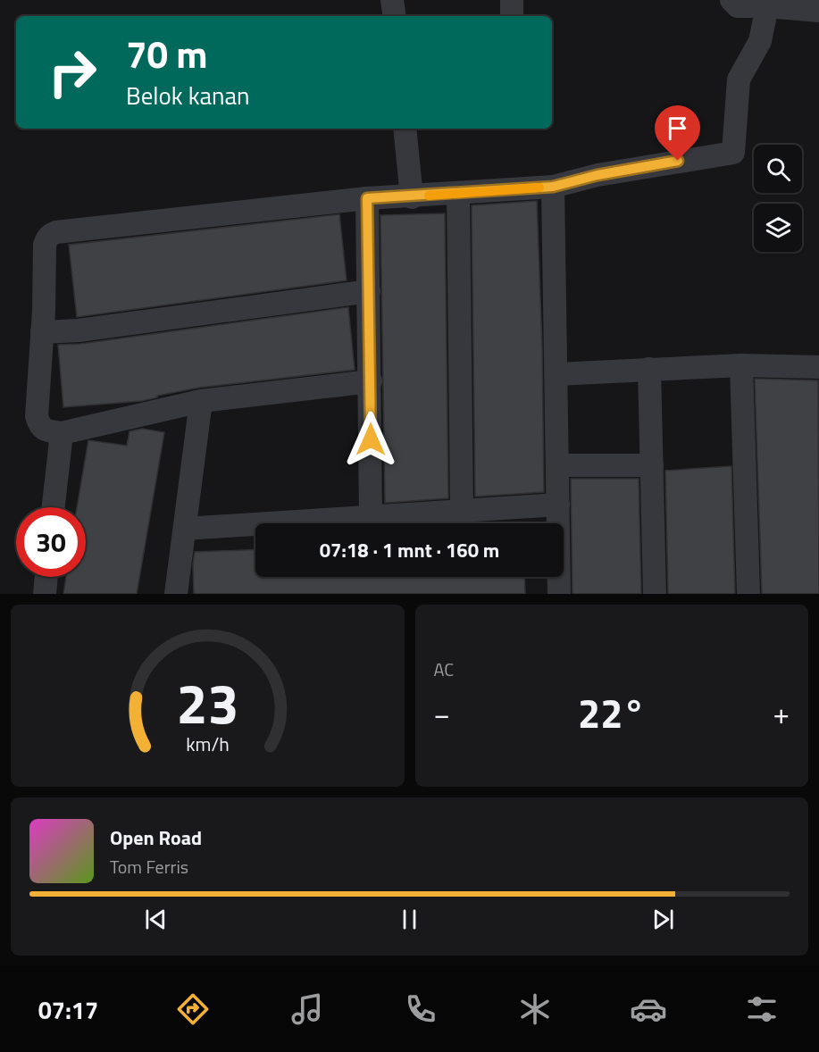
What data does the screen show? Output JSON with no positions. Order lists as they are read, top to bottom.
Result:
{
  "page": {
    "turn": ["70 m", "Belok kanan"],
    "limit": "30",
    "trip": "07:18 · 1 mnt · 160 m",
    "tile": "AC",
    "heat": ["−", "22°", "+"],
    "song": ["Open Road", "Tom Ferris"],
    "tabs": "07:17",
    "gauge": ["23", "km/h"]
  }
}
